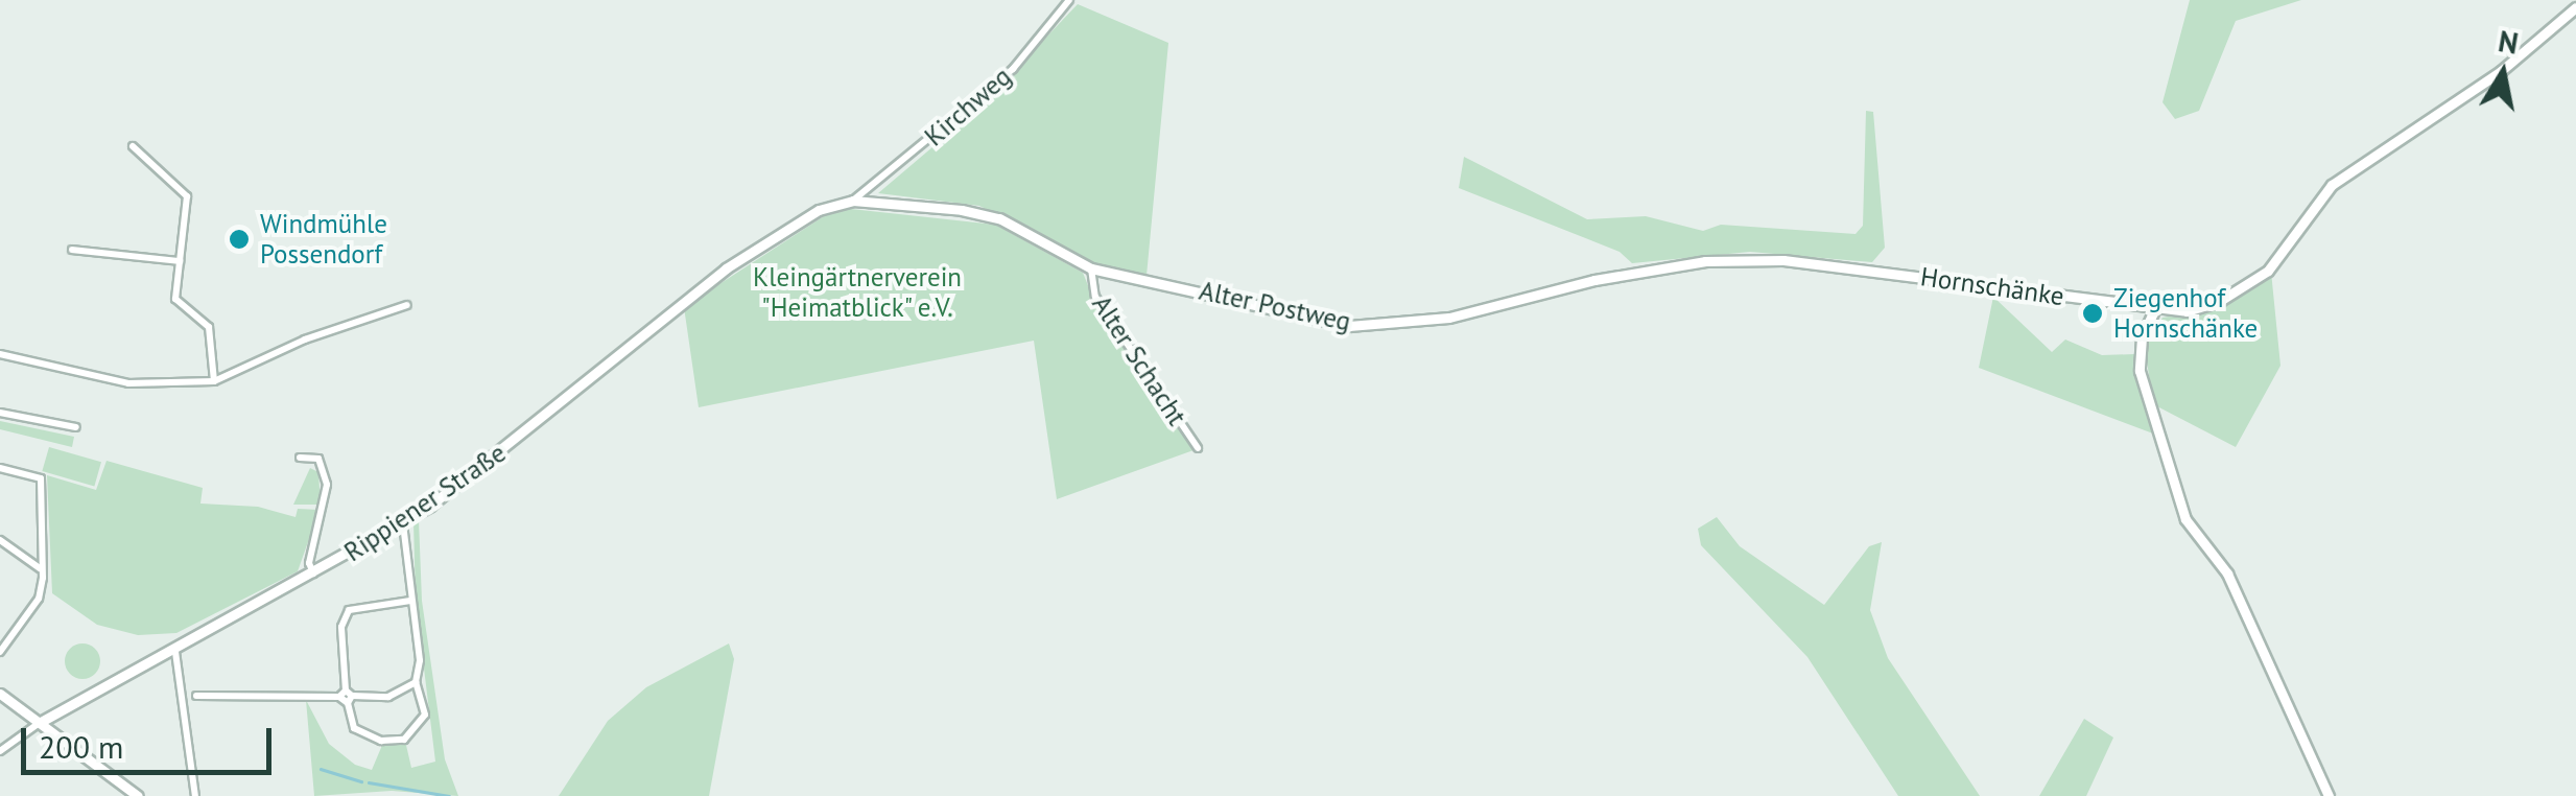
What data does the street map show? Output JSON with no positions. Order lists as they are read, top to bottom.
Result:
{
  "streets": {
    "street": [
      "Kirchweg",
      "Hornschänke",
      "Alter Postweg",
      "Alter Schacht",
      "Rippiener Straße"
    ]
  },
  "crossings": [
    ["Kirchweg", "Alter Postweg"],
    ["Kirchweg", "Rippiener Straße"],
    ["Hornschänke", "Alter Postweg"],
    ["Alter Postweg", "Alter Schacht"],
    ["Alter Postweg", "Rippiener Straße"]
  ],
  "parks": ["Kleingärtnerverein \"Heimatblick\" e.V."],
  "places": ["Windmühle Possendorf", "Ziegenhof Hornschänke"],
  "scale_bar": "200 m",
  "north": "top"
}
